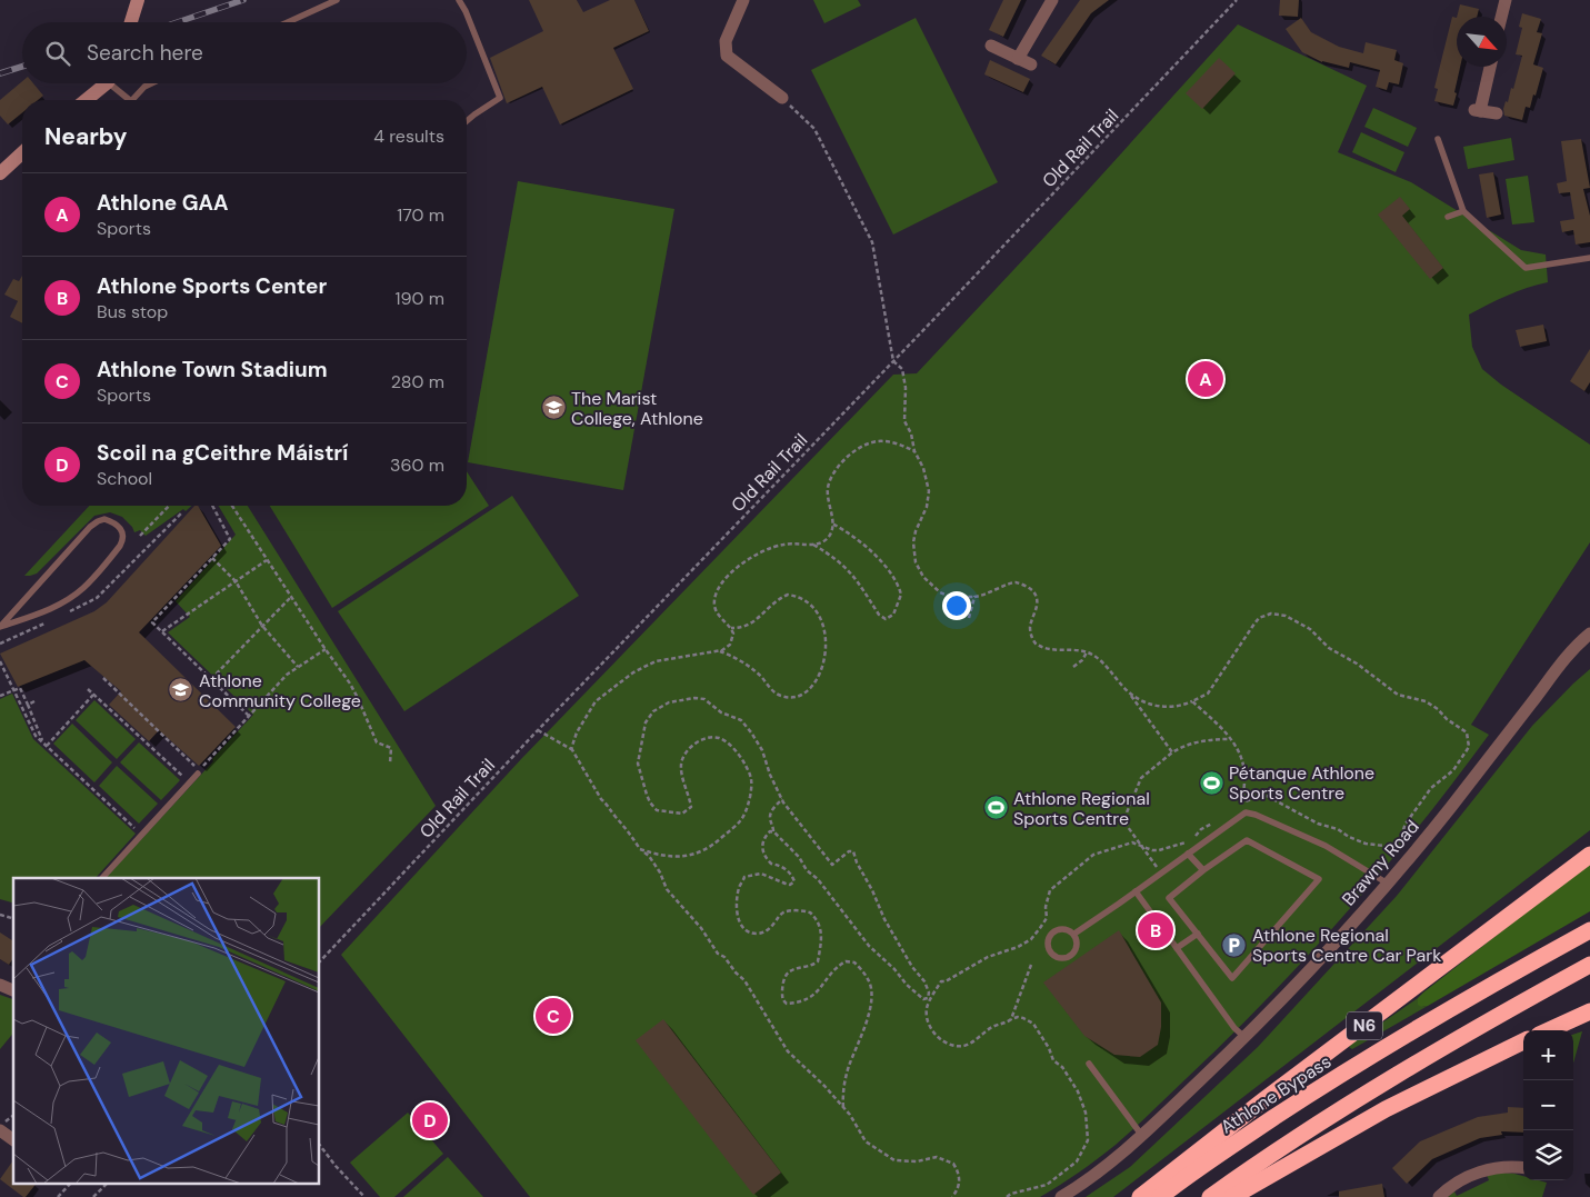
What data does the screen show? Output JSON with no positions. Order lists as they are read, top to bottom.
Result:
{
  "streets": {
    "highway": ["N6", "Athlone Bypass"],
    "street": ["Brawny Road"],
    "path": ["Old Rail Trail"]
  },
  "places": {
    "school or university": ["The Marist College, Athlone", "Athlone Community College"],
    "sports": ["Pétanque Athlone Sports Centre", "Athlone Regional Sports Centre"],
    "parking": ["Athlone Regional Sports Centre Car Park"]
  },
  "north": "bottom right",
  "page": {
    "search": "Search here",
    "heading": ["Nearby", "4 results"],
    "list": [
      {
        "mark": "A",
        "name": "Athlone GAA",
        "note": "Sports",
        "value": "170 m"
      },
      {
        "mark": "B",
        "name": "Athlone Sports Center",
        "note": "Bus stop",
        "value": "190 m"
      },
      {
        "mark": "C",
        "name": "Athlone Town Stadium",
        "note": "Sports",
        "value": "280 m"
      },
      {
        "mark": "D",
        "name": "Scoil na gCeithre Máistrí",
        "note": "School",
        "value": "360 m"
      }
    ],
    "pins": [
      "A",
      "B",
      "C",
      "D"
    ],
    "map_buttons": ["+", "−"]
  }
}
